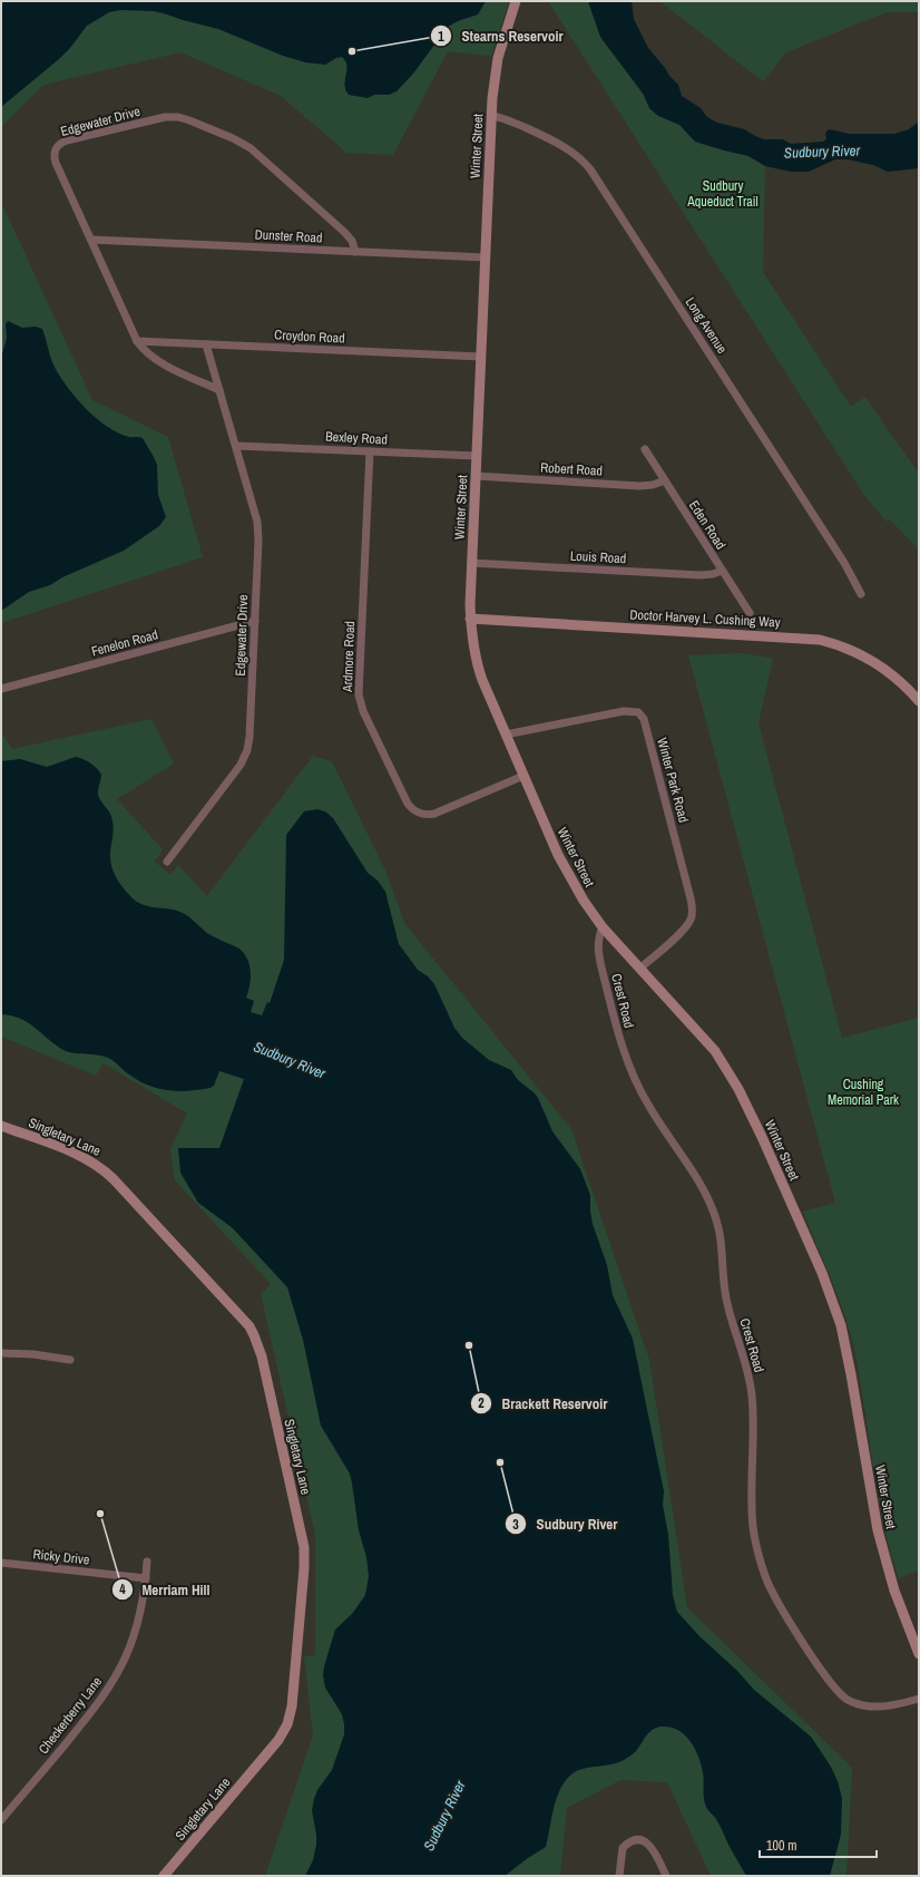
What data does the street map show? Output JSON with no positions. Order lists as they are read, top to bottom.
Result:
{
  "streets": {
    "main road": ["Winter Street", "Doctor Harvey L. Cushing Way", "Singletary Lane"],
    "street": [
      "Edgewater Drive",
      "Dunster Road",
      "Long Avenue",
      "Croydon Road",
      "Bexley Road",
      "Robert Road",
      "Eden Road",
      "Louis Road",
      "Fenelon Road",
      "Ardmore Road",
      "Winter Park Road",
      "Crest Road",
      "Ricky Drive",
      "Checkerberry Lane"
    ]
  },
  "crossings": [
    ["Edgewater Drive", "Dunster Road"],
    ["Edgewater Drive", "Croydon Road"],
    ["Edgewater Drive", "Bexley Road"],
    ["Edgewater Drive", "Fenelon Road"],
    ["Winter Street", "Dunster Road"],
    ["Winter Street", "Long Avenue"],
    ["Winter Street", "Croydon Road"],
    ["Winter Street", "Bexley Road"],
    ["Winter Street", "Robert Road"],
    ["Winter Street", "Louis Road"],
    ["Winter Street", "Doctor Harvey L. Cushing Way"],
    ["Winter Street", "Ardmore Road"],
    ["Winter Street", "Winter Park Road"],
    ["Winter Street", "Crest Road"],
    ["Bexley Road", "Ardmore Road"],
    ["Robert Road", "Eden Road"],
    ["Eden Road", "Louis Road"],
    ["Ricky Drive", "Checkerberry Lane"]
  ],
  "water": ["Sudbury River"],
  "parks": ["Sudbury Aqueduct Trail", "Cushing Memorial Park"],
  "places": [
    "Stearns Reservoir",
    "Brackett Reservoir",
    "Sudbury River",
    "Merriam Hill"
  ],
  "scale_bar": "100 m"
}
